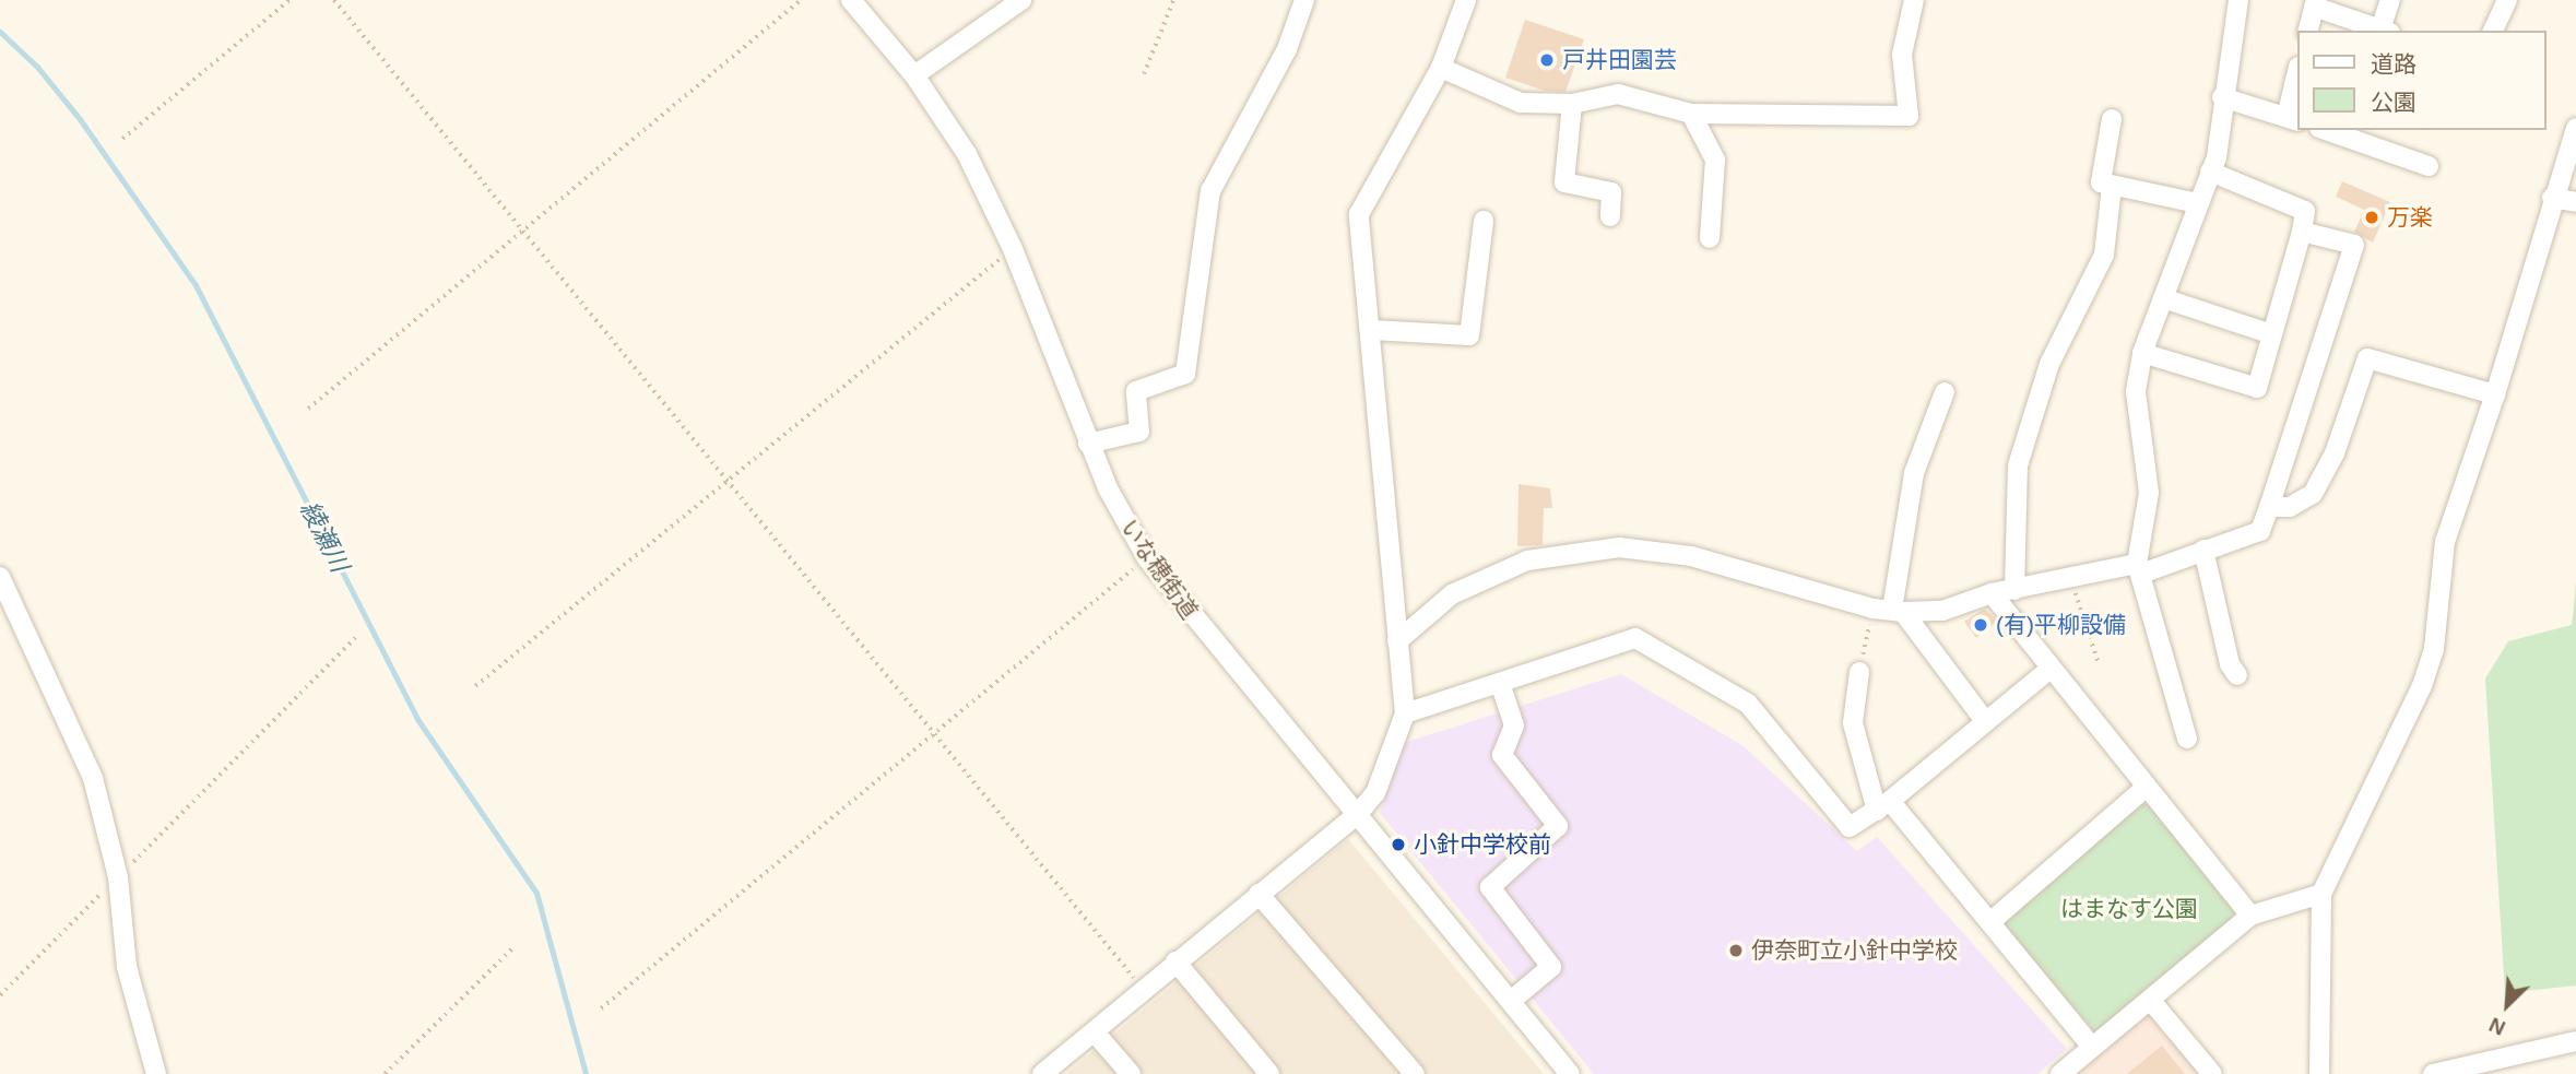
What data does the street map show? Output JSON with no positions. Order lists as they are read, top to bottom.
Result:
{
  "streets": {
    "street": ["いな穂街道"]
  },
  "water": ["綾瀬川"],
  "parks": ["はまなす公園"],
  "places": [
    "戸井田園芸",
    "万楽",
    "(有)平柳設備",
    "小針中学校前",
    "伊奈町立小針中学校"
  ],
  "legend": ["道路", "公園"],
  "north": "bottom left"
}
